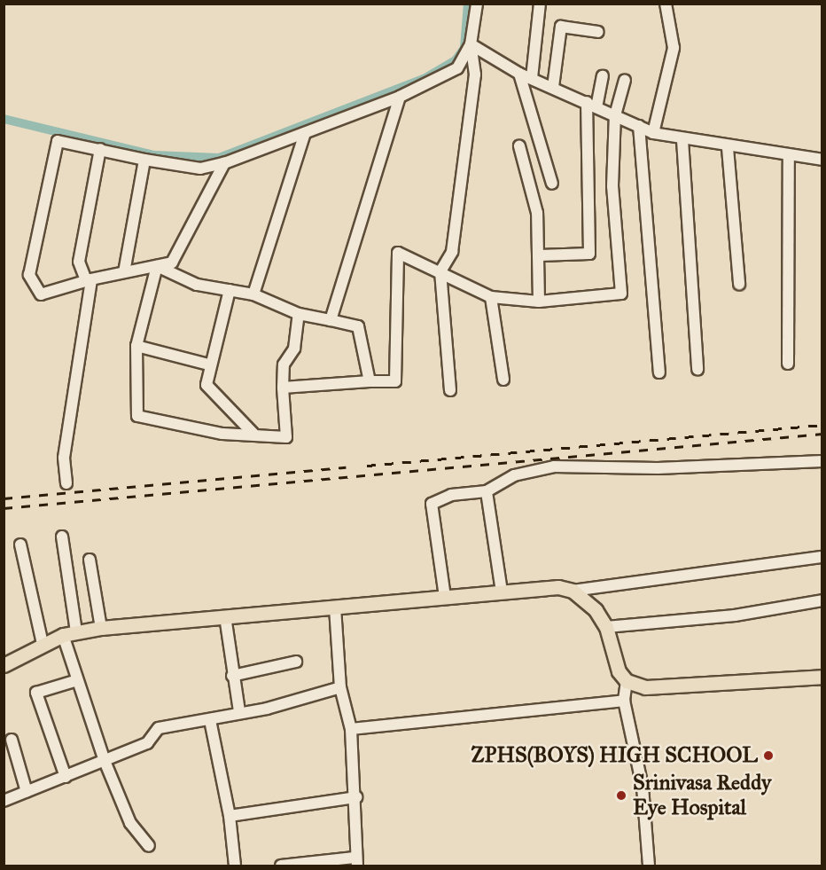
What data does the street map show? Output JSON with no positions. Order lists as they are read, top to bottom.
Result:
{
  "places": ["ZPHS(BOYS) HIGH SCHOOL", "Srinivasa Reddy Eye Hospital"]
}
